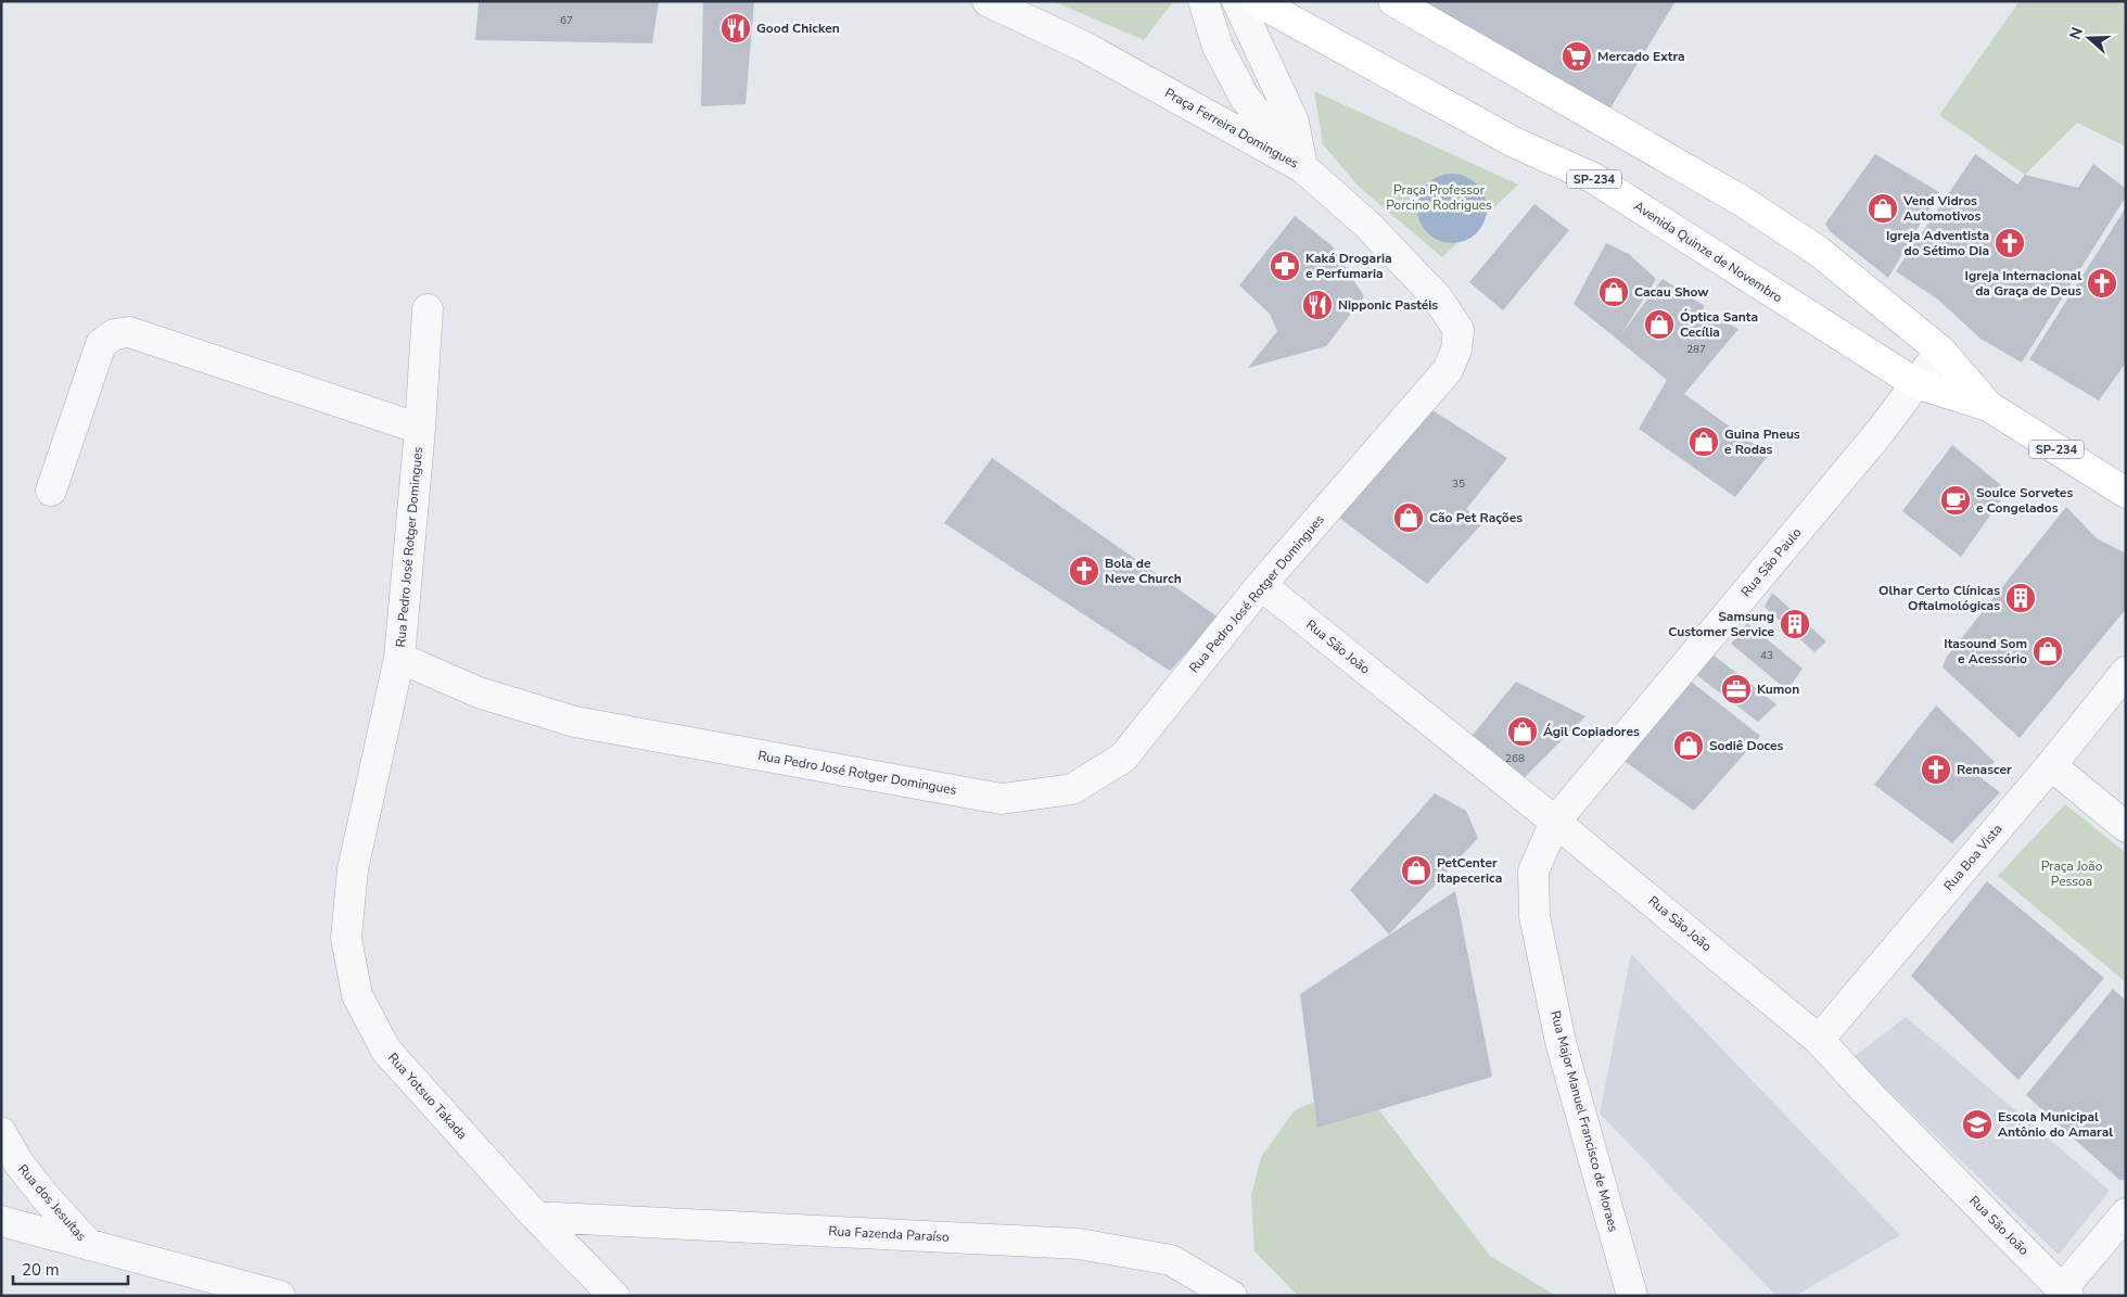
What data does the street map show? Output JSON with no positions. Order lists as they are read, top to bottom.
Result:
{
  "streets": {
    "main road": ["SP-234", "Avenida Quinze de Novembro"],
    "street": [
      "Praça Ferreira Domingues",
      "Rua Pedro José Rotger Domingues",
      "Rua São Paulo",
      "Rua São João",
      "Rua Boa Vista",
      "Rua Yotsuo Takada",
      "Rua Major Manuel Francisco de Moraes",
      "Rua dos Jesuítas",
      "Rua Fazenda Paraíso"
    ]
  },
  "crossings": [
    ["Praça Ferreira Domingues", "Rua Pedro José Rotger Domingues"],
    ["Avenida Quinze de Novembro", "Rua São Paulo"],
    ["Rua Pedro José Rotger Domingues", "Rua São João"],
    ["Rua Pedro José Rotger Domingues", "Rua Yotsuo Takada"],
    ["Rua São Paulo", "Rua São João"],
    ["Rua São Paulo", "Rua Major Manuel Francisco de Moraes"],
    ["Rua São João", "Rua Boa Vista"],
    ["Rua São João", "Rua Major Manuel Francisco de Moraes"],
    ["Rua Yotsuo Takada", "Rua Fazenda Paraíso"]
  ],
  "parks": ["Praça Professor Porcino Rodrigues", "Praça João Pessoa"],
  "places": {
    "restaurant": ["Good Chicken", "Nipponic Pastéis"],
    "supermarket": ["Mercado Extra"],
    "shop": [
      "Vend Vidros Automotivos",
      "Cacau Show",
      "Óptica Santa Cecília",
      "Guina Pneus e Rodas",
      "Cão Pet Rações",
      "Itasound Som e Acessório",
      "Ágil Copiadores",
      "Sodiê Doces",
      "PetCenter Itapecerica"
    ],
    "church": [
      "Igreja Adventista do Sétimo Dia",
      "Igreja Internacional da Graça de Deus",
      "Bola de Neve Church",
      "Renascer"
    ],
    "pharmacy": ["Kaká Drogaria e Perfumaria"],
    "cafe": ["SouIce Sorvetes e Congelados"],
    "building": ["Olhar Certo Clínicas Oftalmológicas", "Samsung Customer Service"],
    "office": ["Kumon"],
    "school or university": ["Escola Municipal Antônio do Amaral"]
  },
  "house_numbers": [
    "67",
    "287",
    "35",
    "43",
    "268"
  ],
  "scale_bar": "20 m",
  "north": "left"
}
